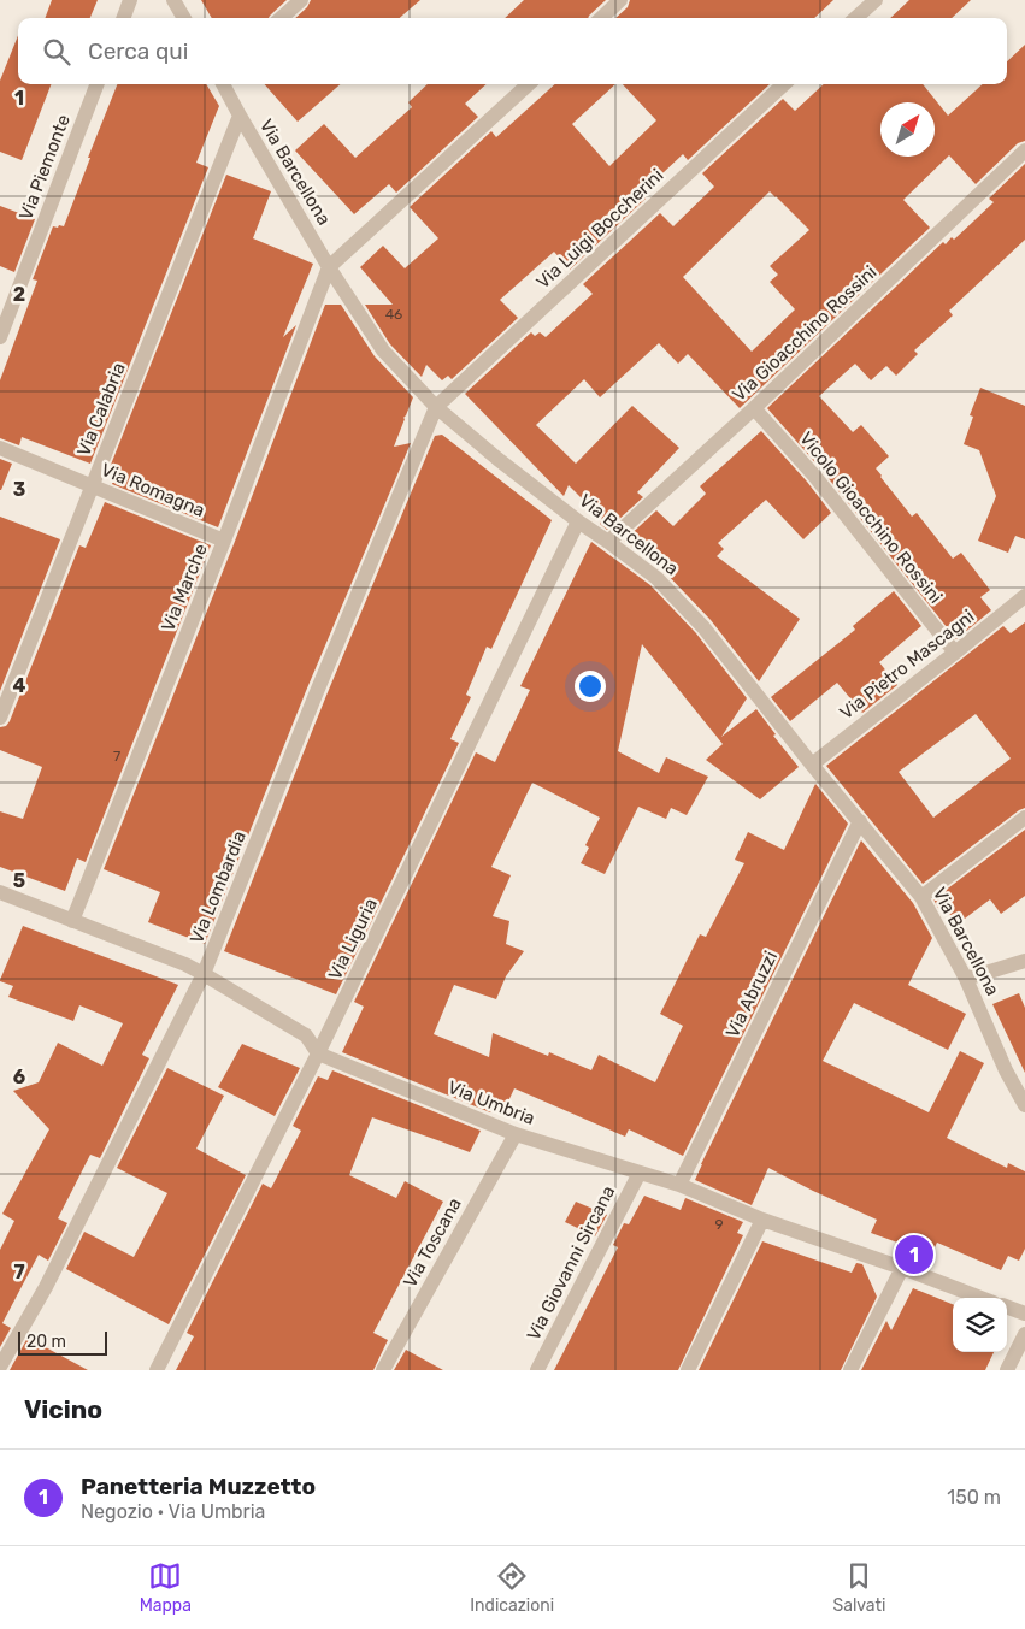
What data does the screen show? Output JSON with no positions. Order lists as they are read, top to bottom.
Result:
{
  "streets": {
    "street": [
      "Via Piemonte",
      "Via Barcellona",
      "Via Luigi Boccherini",
      "Via Gioacchino Rossini",
      "Via Calabria",
      "Via Romagna",
      "Vicolo Gioacchino Rossini",
      "Via Marche",
      "Via Pietro Mascagni",
      "Via Lombardia",
      "Via Liguria",
      "Via Abruzzi",
      "Via Umbria",
      "Via Toscana",
      "Via Giovanni Sircana"
    ]
  },
  "crossings": [
    ["Via Barcellona", "Via Luigi Boccherini"],
    ["Via Barcellona", "Via Gioacchino Rossini"],
    ["Via Barcellona", "Via Calabria"],
    ["Via Barcellona", "Via Marche"],
    ["Via Barcellona", "Via Pietro Mascagni"],
    ["Via Barcellona", "Via Lombardia"],
    ["Via Barcellona", "Via Liguria"],
    ["Via Barcellona", "Via Abruzzi"],
    ["Via Luigi Boccherini", "Via Lombardia"],
    ["Via Gioacchino Rossini", "Vicolo Gioacchino Rossini"],
    ["Via Calabria", "Via Romagna"],
    ["Via Romagna", "Via Marche"],
    ["Vicolo Gioacchino Rossini", "Via Pietro Mascagni"],
    ["Via Marche", "Via Umbria"],
    ["Via Lombardia", "Via Umbria"],
    ["Via Liguria", "Via Umbria"],
    ["Via Abruzzi", "Via Umbria"],
    ["Via Umbria", "Via Toscana"],
    ["Via Umbria", "Via Giovanni Sircana"]
  ],
  "house_numbers": ["46", "7", "9"],
  "scale_bar": "20 m",
  "north": "top right",
  "page": {
    "search": "Cerca qui",
    "pins": "1",
    "scale": "20 m",
    "heading": "Vicino",
    "list": [
      {
        "mark": "1",
        "name": "Panetteria Muzzetto",
        "note": "Negozio · Via Umbria",
        "value": "150 m"
      }
    ],
    "nav": ["Mappa", "Indicazioni", "Salvati"]
  },
  "grid": {
    "rows": [
      "1",
      "2",
      "3",
      "4",
      "5",
      "6",
      "7"
    ]
  }
}
